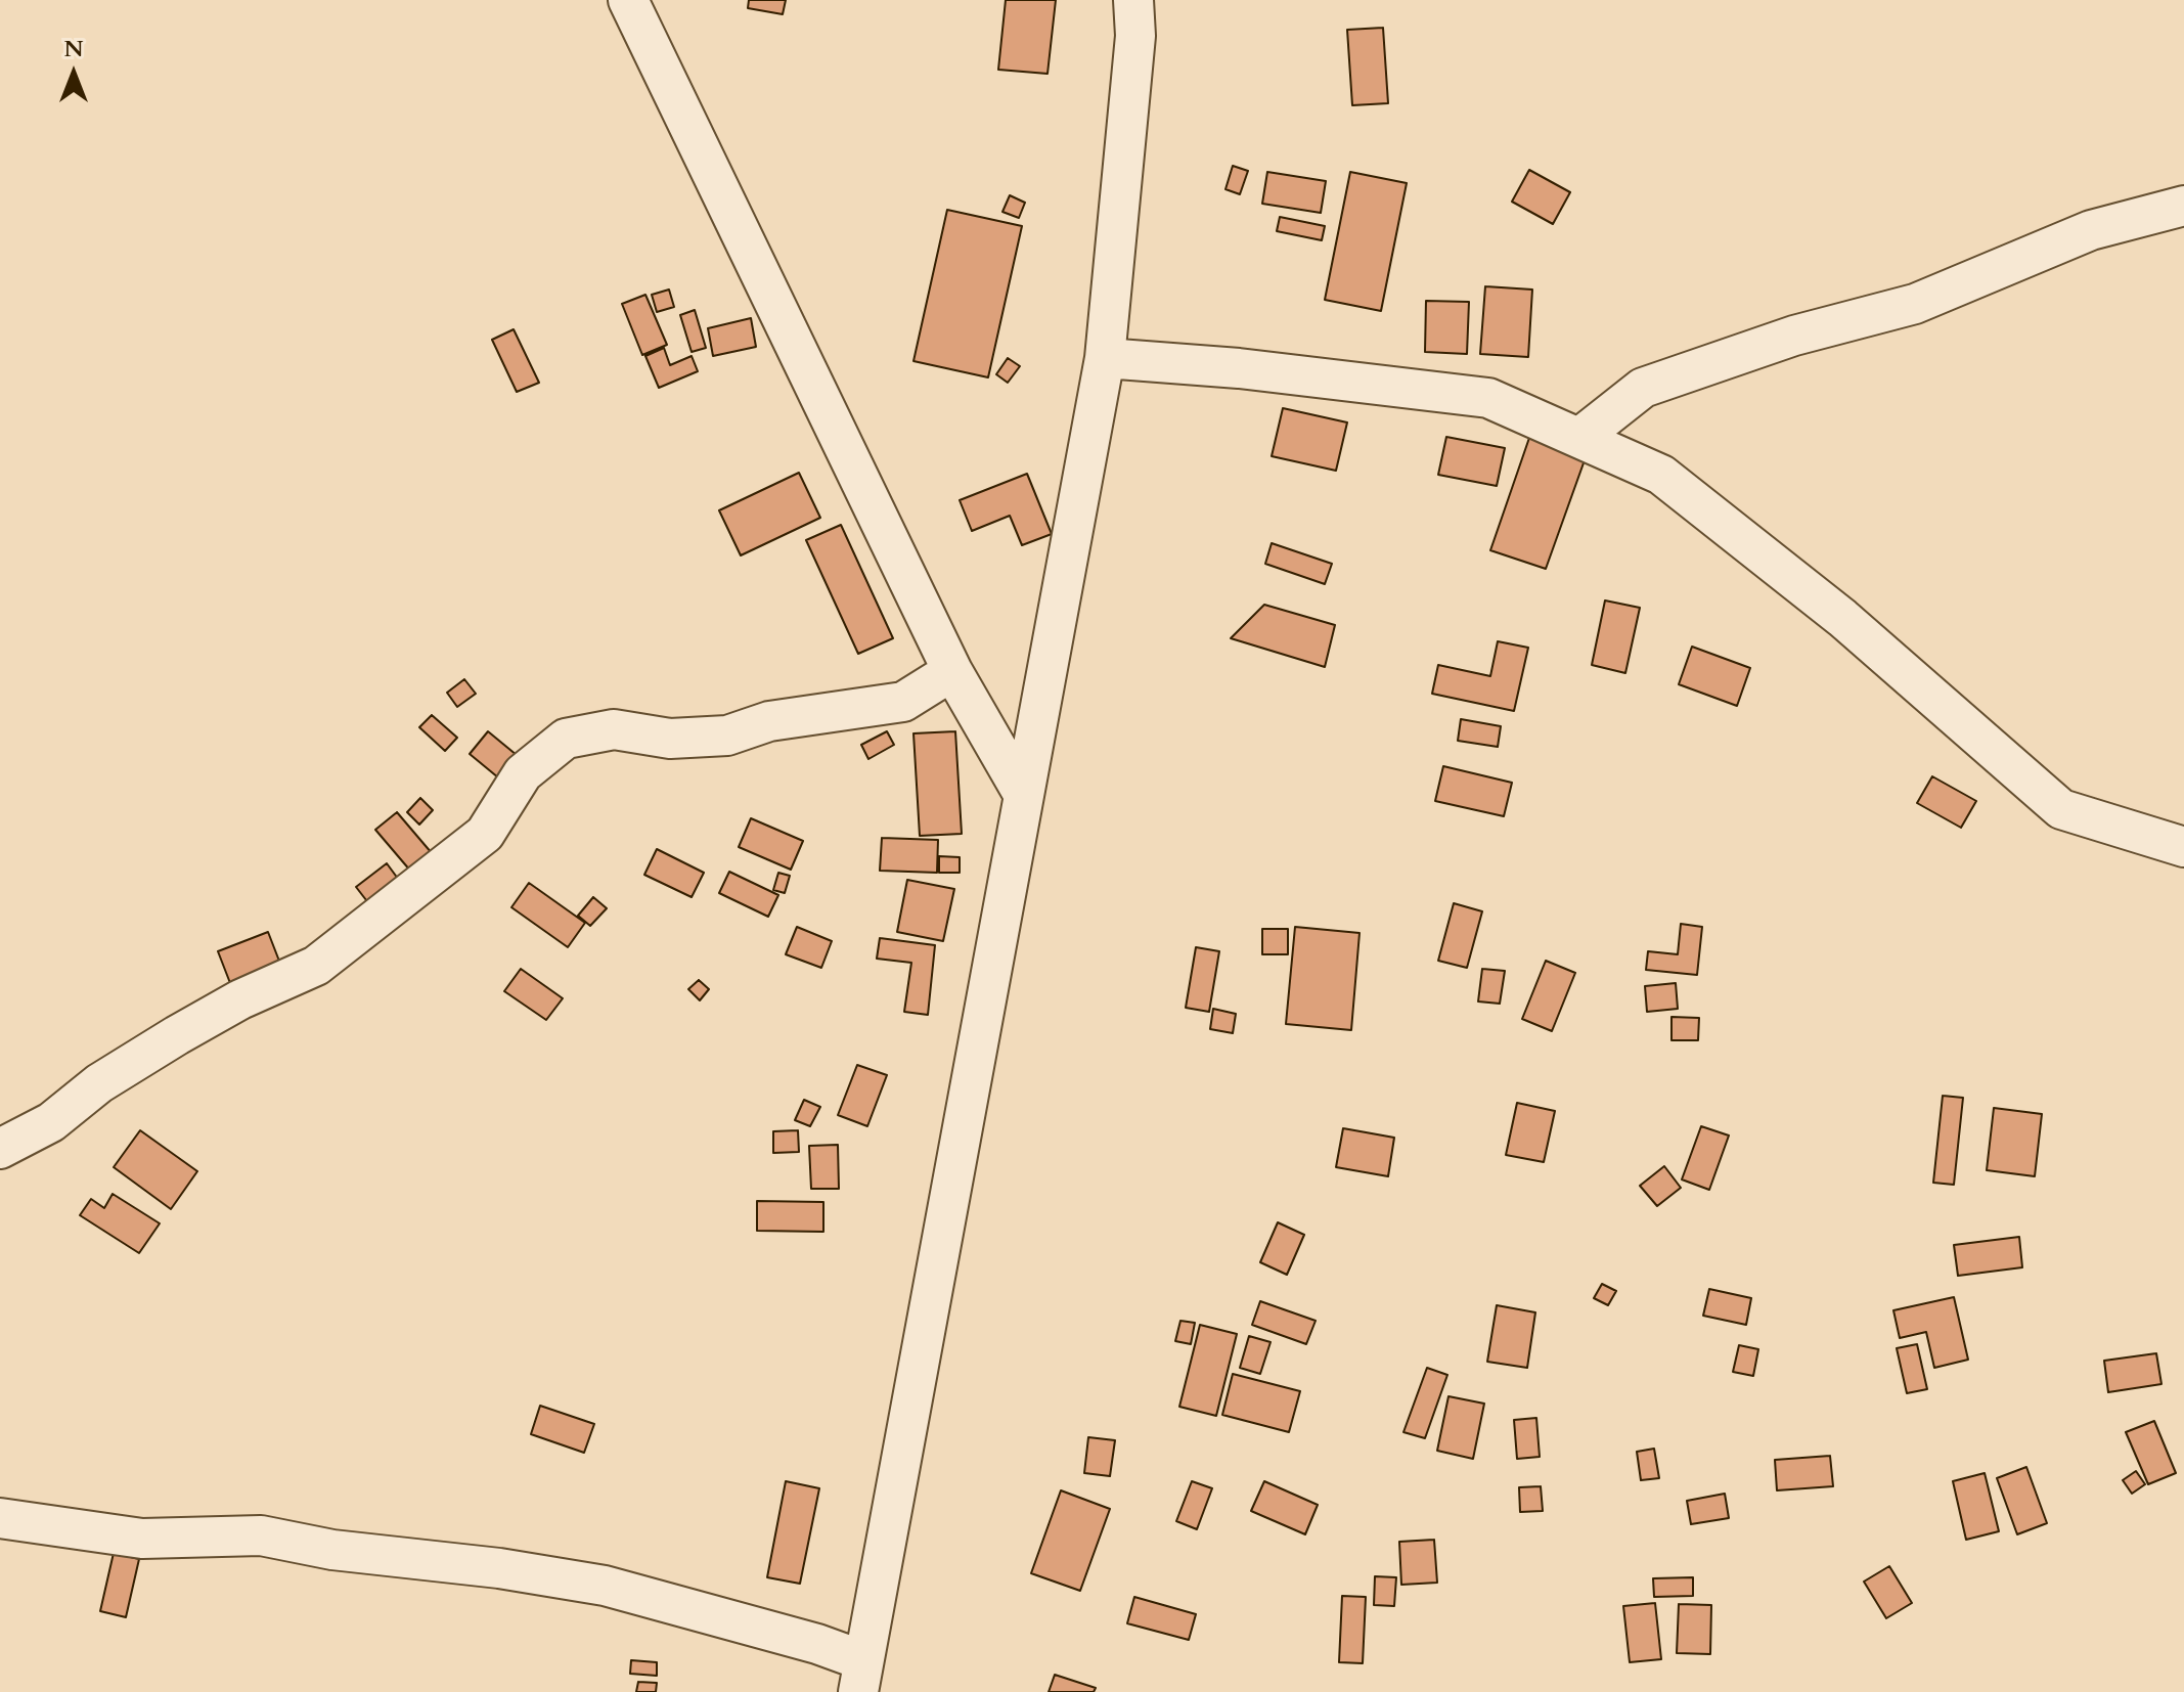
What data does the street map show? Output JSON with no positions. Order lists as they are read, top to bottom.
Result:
{
  "north": "top"
}
